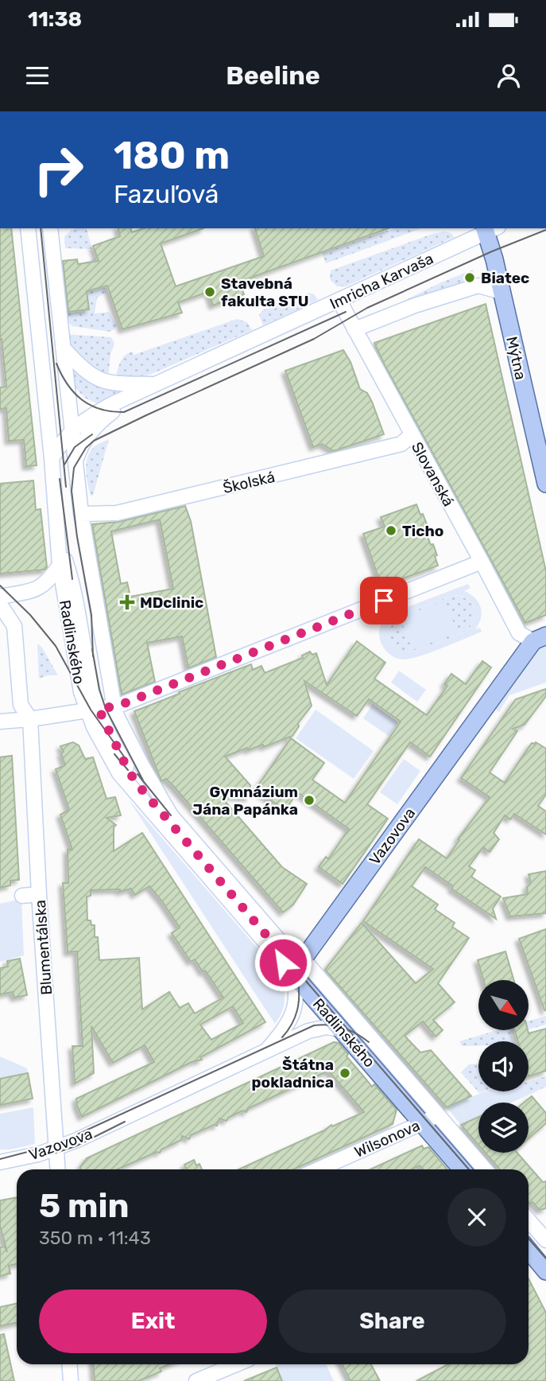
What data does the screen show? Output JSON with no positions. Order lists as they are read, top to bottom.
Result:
{
  "streets": {
    "main road": ["Mýtna", "Radlinského", "Vazovova"],
    "street": [
      "Imricha Karvaša",
      "Slovanská",
      "Školská",
      "Blumentálska",
      "Wilsonova"
    ]
  },
  "crossings": [
    ["Imricha Karvaša", "Mýtna"],
    ["Imricha Karvaša", "Slovanská"],
    ["Imricha Karvaša", "Radlinského"],
    ["Slovanská", "Školská"],
    ["Slovanská", "Vazovova"],
    ["Školská", "Radlinského"],
    ["Radlinského", "Vazovova"],
    ["Radlinského", "Wilsonova"],
    ["Vazovova", "Blumentálska"]
  ],
  "places": {
    "other": [
      "Biatec",
      "Stavebná fakulta STU",
      "Ticho",
      "Gymnázium Jána Papánka",
      "Štátna pokladnica"
    ],
    "health": ["MDclinic"]
  },
  "north": "bottom right",
  "page": {
    "status": "11:38",
    "header": "Beeline",
    "turn": ["180 m", "Fazuľová"],
    "heading": ["5 min", "350 m · 11:43"],
    "buttons": ["Exit", "Share"]
  }
}
